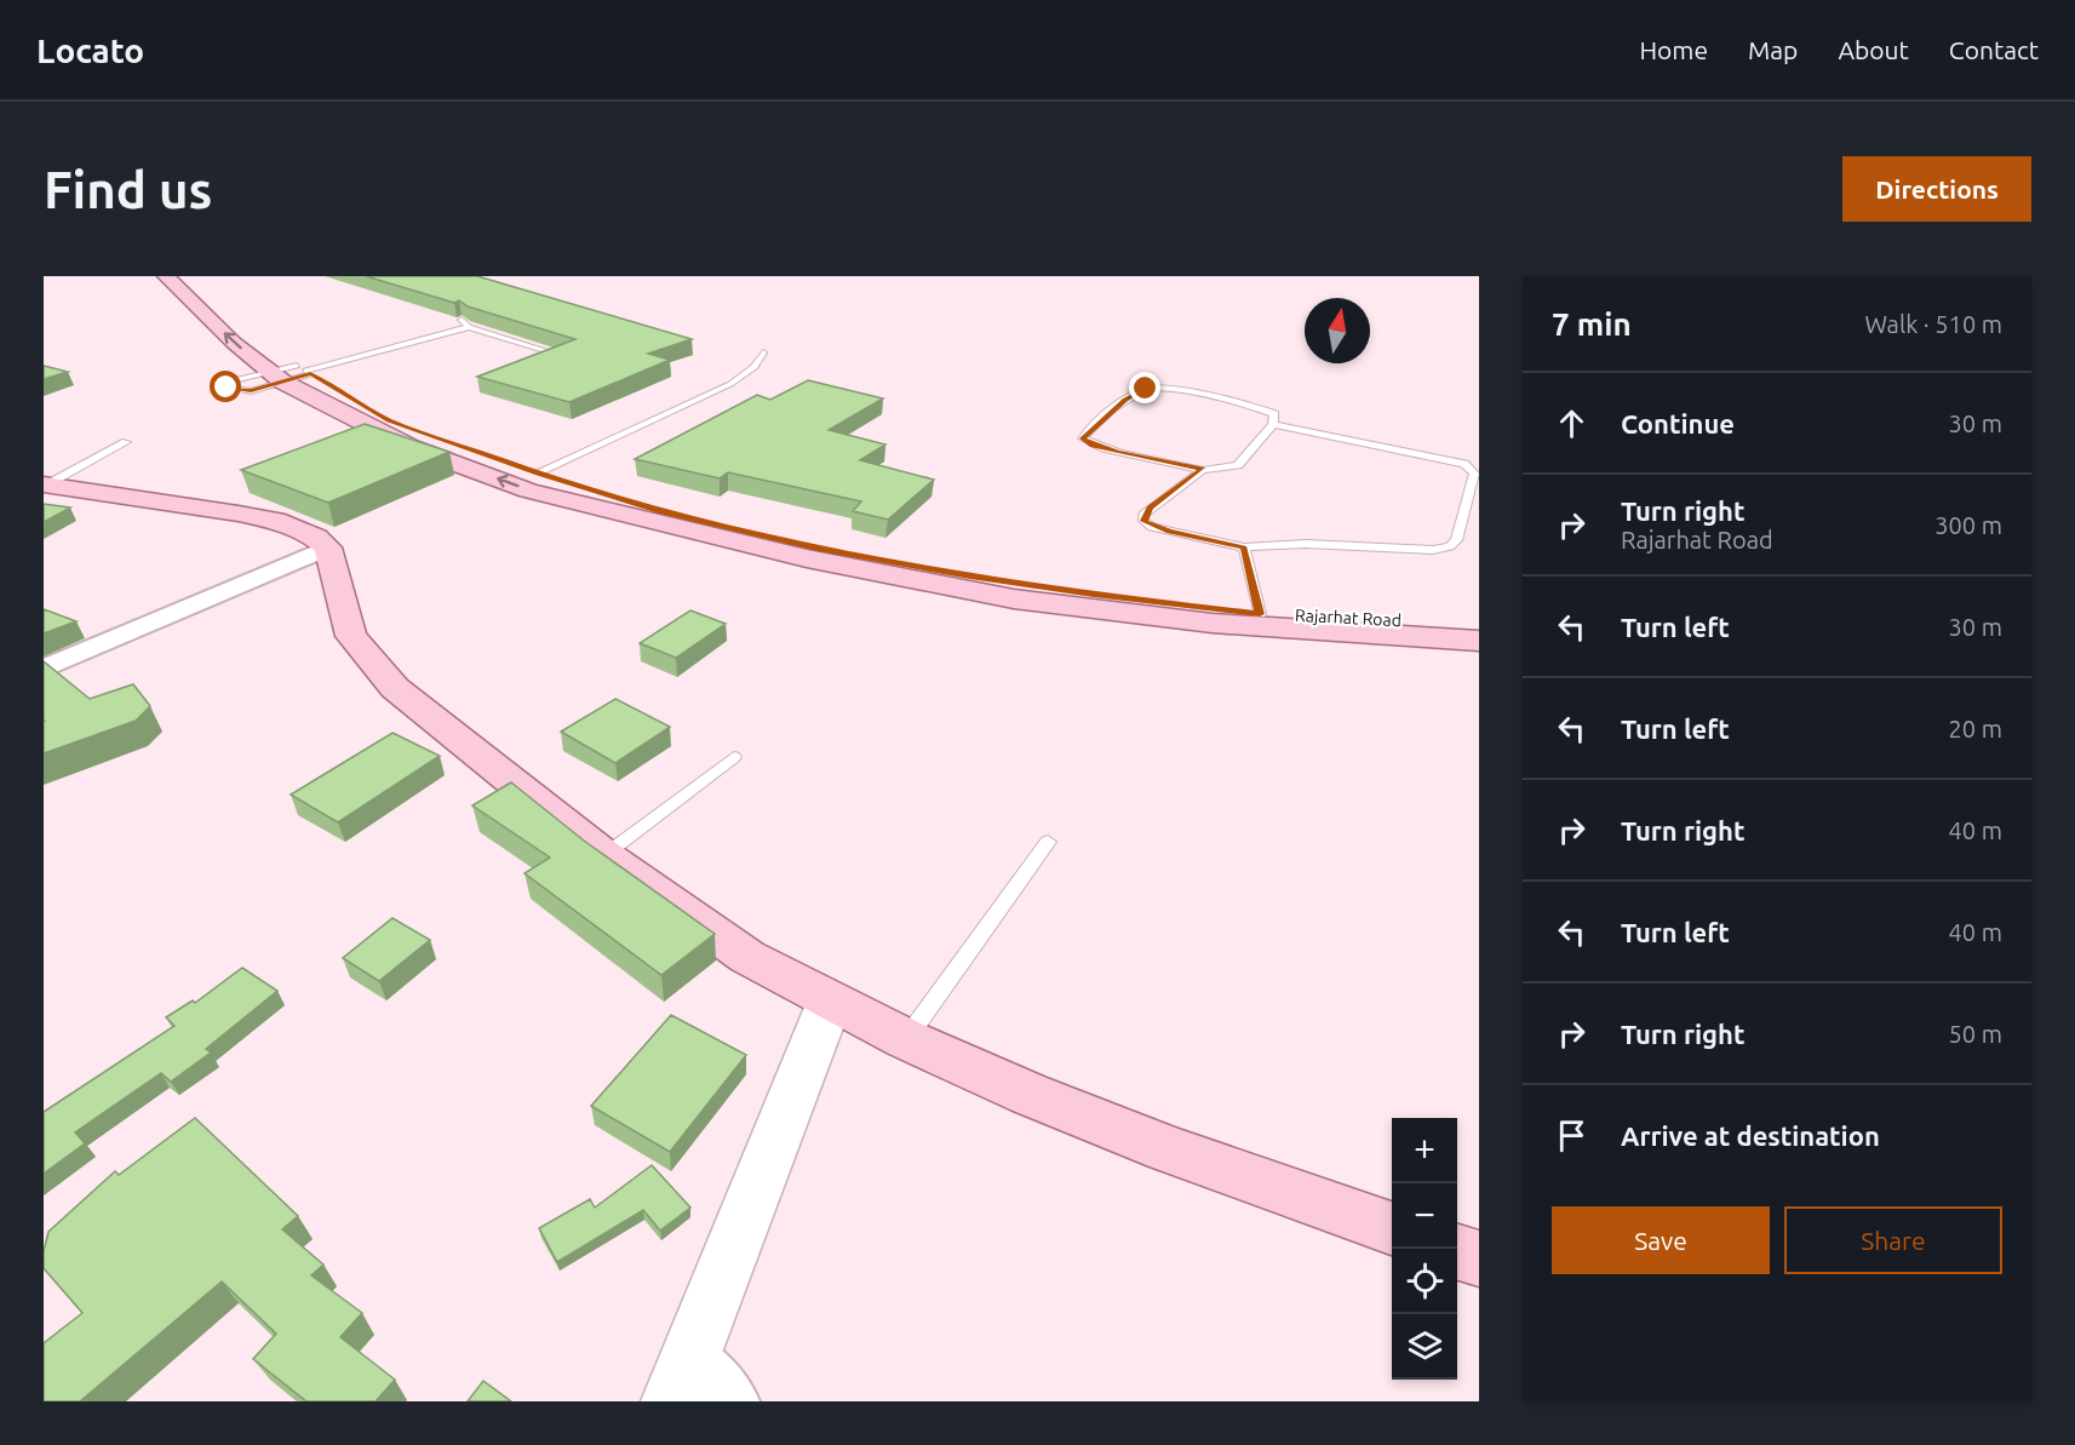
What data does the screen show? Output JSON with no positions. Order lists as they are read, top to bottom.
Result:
{
  "streets": {
    "main road": ["Rajarhat Road"]
  },
  "north": "top",
  "page": {
    "header": "Locato",
    "nav": [
      "Home",
      "Map",
      "About",
      "Contact"
    ],
    "buttons": [
      "Directions",
      ["Save", "Share"]
    ],
    "title": "Find us",
    "heading": ["7 min", "Walk · 510 m"],
    "list": [
      ["Continue", "30 m"],
      ["Turn right", "Rajarhat Road", "300 m"],
      ["Turn left", "30 m"],
      ["Turn left", "20 m"],
      ["Turn right", "40 m"],
      ["Turn left", "40 m"],
      ["Turn right", "50 m"],
      "Arrive at destination"
    ],
    "map_buttons": ["+", "−"]
  }
}
